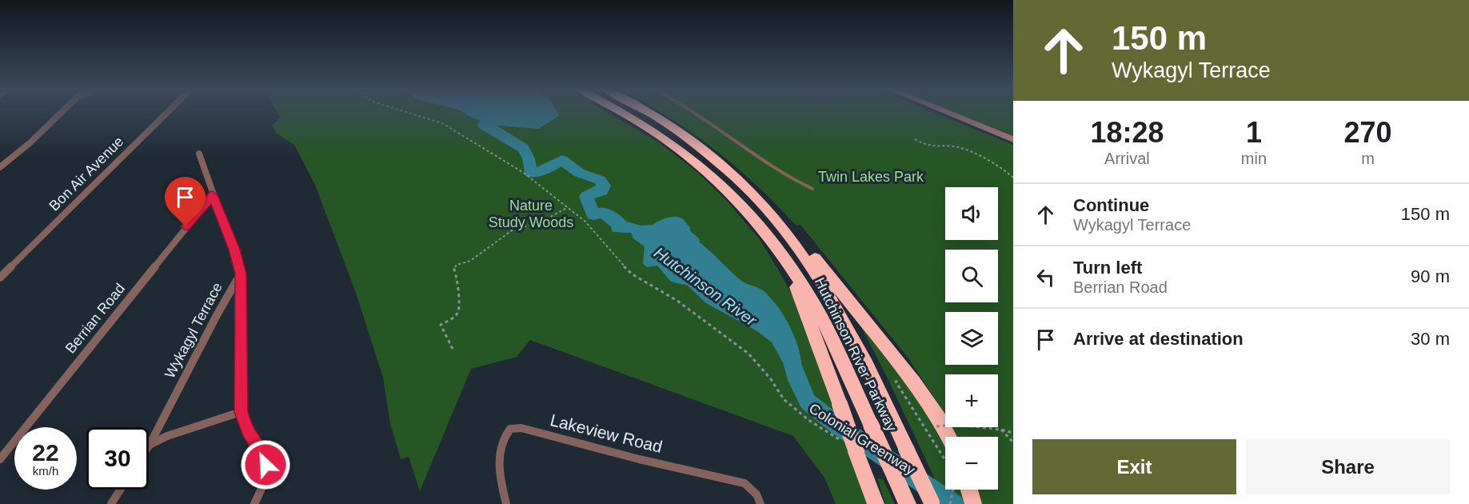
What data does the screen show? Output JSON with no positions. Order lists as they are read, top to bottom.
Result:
{
  "streets": {
    "highway": ["Hutchinson River Parkway"],
    "street": [
      "Bon Air Avenue",
      "Berrian Road",
      "Wykagyl Terrace",
      "Lakeview Road"
    ],
    "path": ["Colonial Greenway"]
  },
  "crossings": [
    ["Berrian Road", "Wykagyl Terrace"]
  ],
  "water": ["Hutchinson River"],
  "parks": ["Twin Lakes Park", "Nature Study Woods"],
  "page": {
    "turn": ["150 m", "Wykagyl Terrace"],
    "eta": [
      "18:28",
      "Arrival",
      "1",
      "min",
      "270",
      "m"
    ],
    "list": [
      {
        "name": "Continue",
        "note": "Wykagyl Terrace",
        "value": "150 m"
      },
      {
        "name": "Turn left",
        "note": "Berrian Road",
        "value": "90 m"
      },
      {
        "name": "Arrive at destination",
        "value": "30 m"
      }
    ],
    "map_buttons": ["+", "−"],
    "speed": "22 km/h",
    "limit": "30",
    "buttons": ["Exit", "Share"]
  }
}
